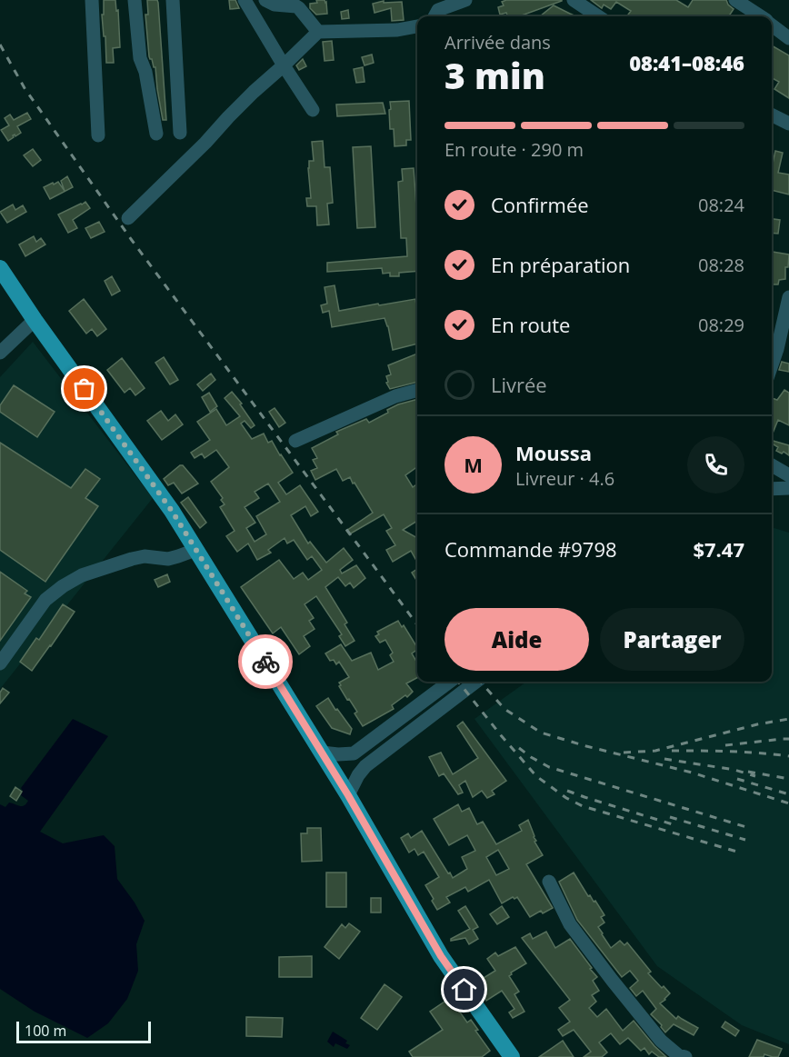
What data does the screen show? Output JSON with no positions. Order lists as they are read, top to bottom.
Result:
{
  "scale_bar": "100 m",
  "page": {
    "heading": ["3 min", "Arrivée dans", "08:41–08:46"],
    "panel": [
      "Moussa",
      "Livreur · 4.6",
      "Commande #9798",
      "$7.47"
    ],
    "bar": "En route · 290 m",
    "list": [
      ["Confirmée", "08:24"],
      ["En préparation", "08:28"],
      ["En route", "08:29"],
      "Livrée"
    ],
    "round": "M",
    "buttons": ["Aide", "Partager"],
    "scale": "100 m"
  }
}
